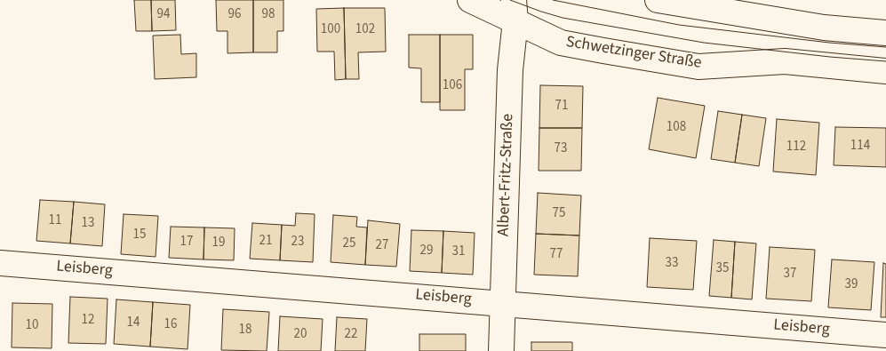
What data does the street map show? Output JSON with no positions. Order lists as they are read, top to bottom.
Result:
{
  "streets": {
    "street": ["Schwetzinger Straße", "Albert-Fritz-Straße", "Leisberg"]
  },
  "crossings": [
    ["Schwetzinger Straße", "Albert-Fritz-Straße"],
    ["Albert-Fritz-Straße", "Leisberg"]
  ],
  "house_numbers": [
    "94",
    "96",
    "98",
    "100",
    "102",
    "106",
    "71",
    "108",
    "114",
    "112",
    "73",
    "75",
    "11",
    "13",
    "15",
    "21",
    "17",
    "23",
    "19",
    "25",
    "27",
    "29",
    "31",
    "77",
    "33",
    "35",
    "37",
    "39",
    "12",
    "14",
    "16",
    "10",
    "18",
    "20",
    "22"
  ]
}
